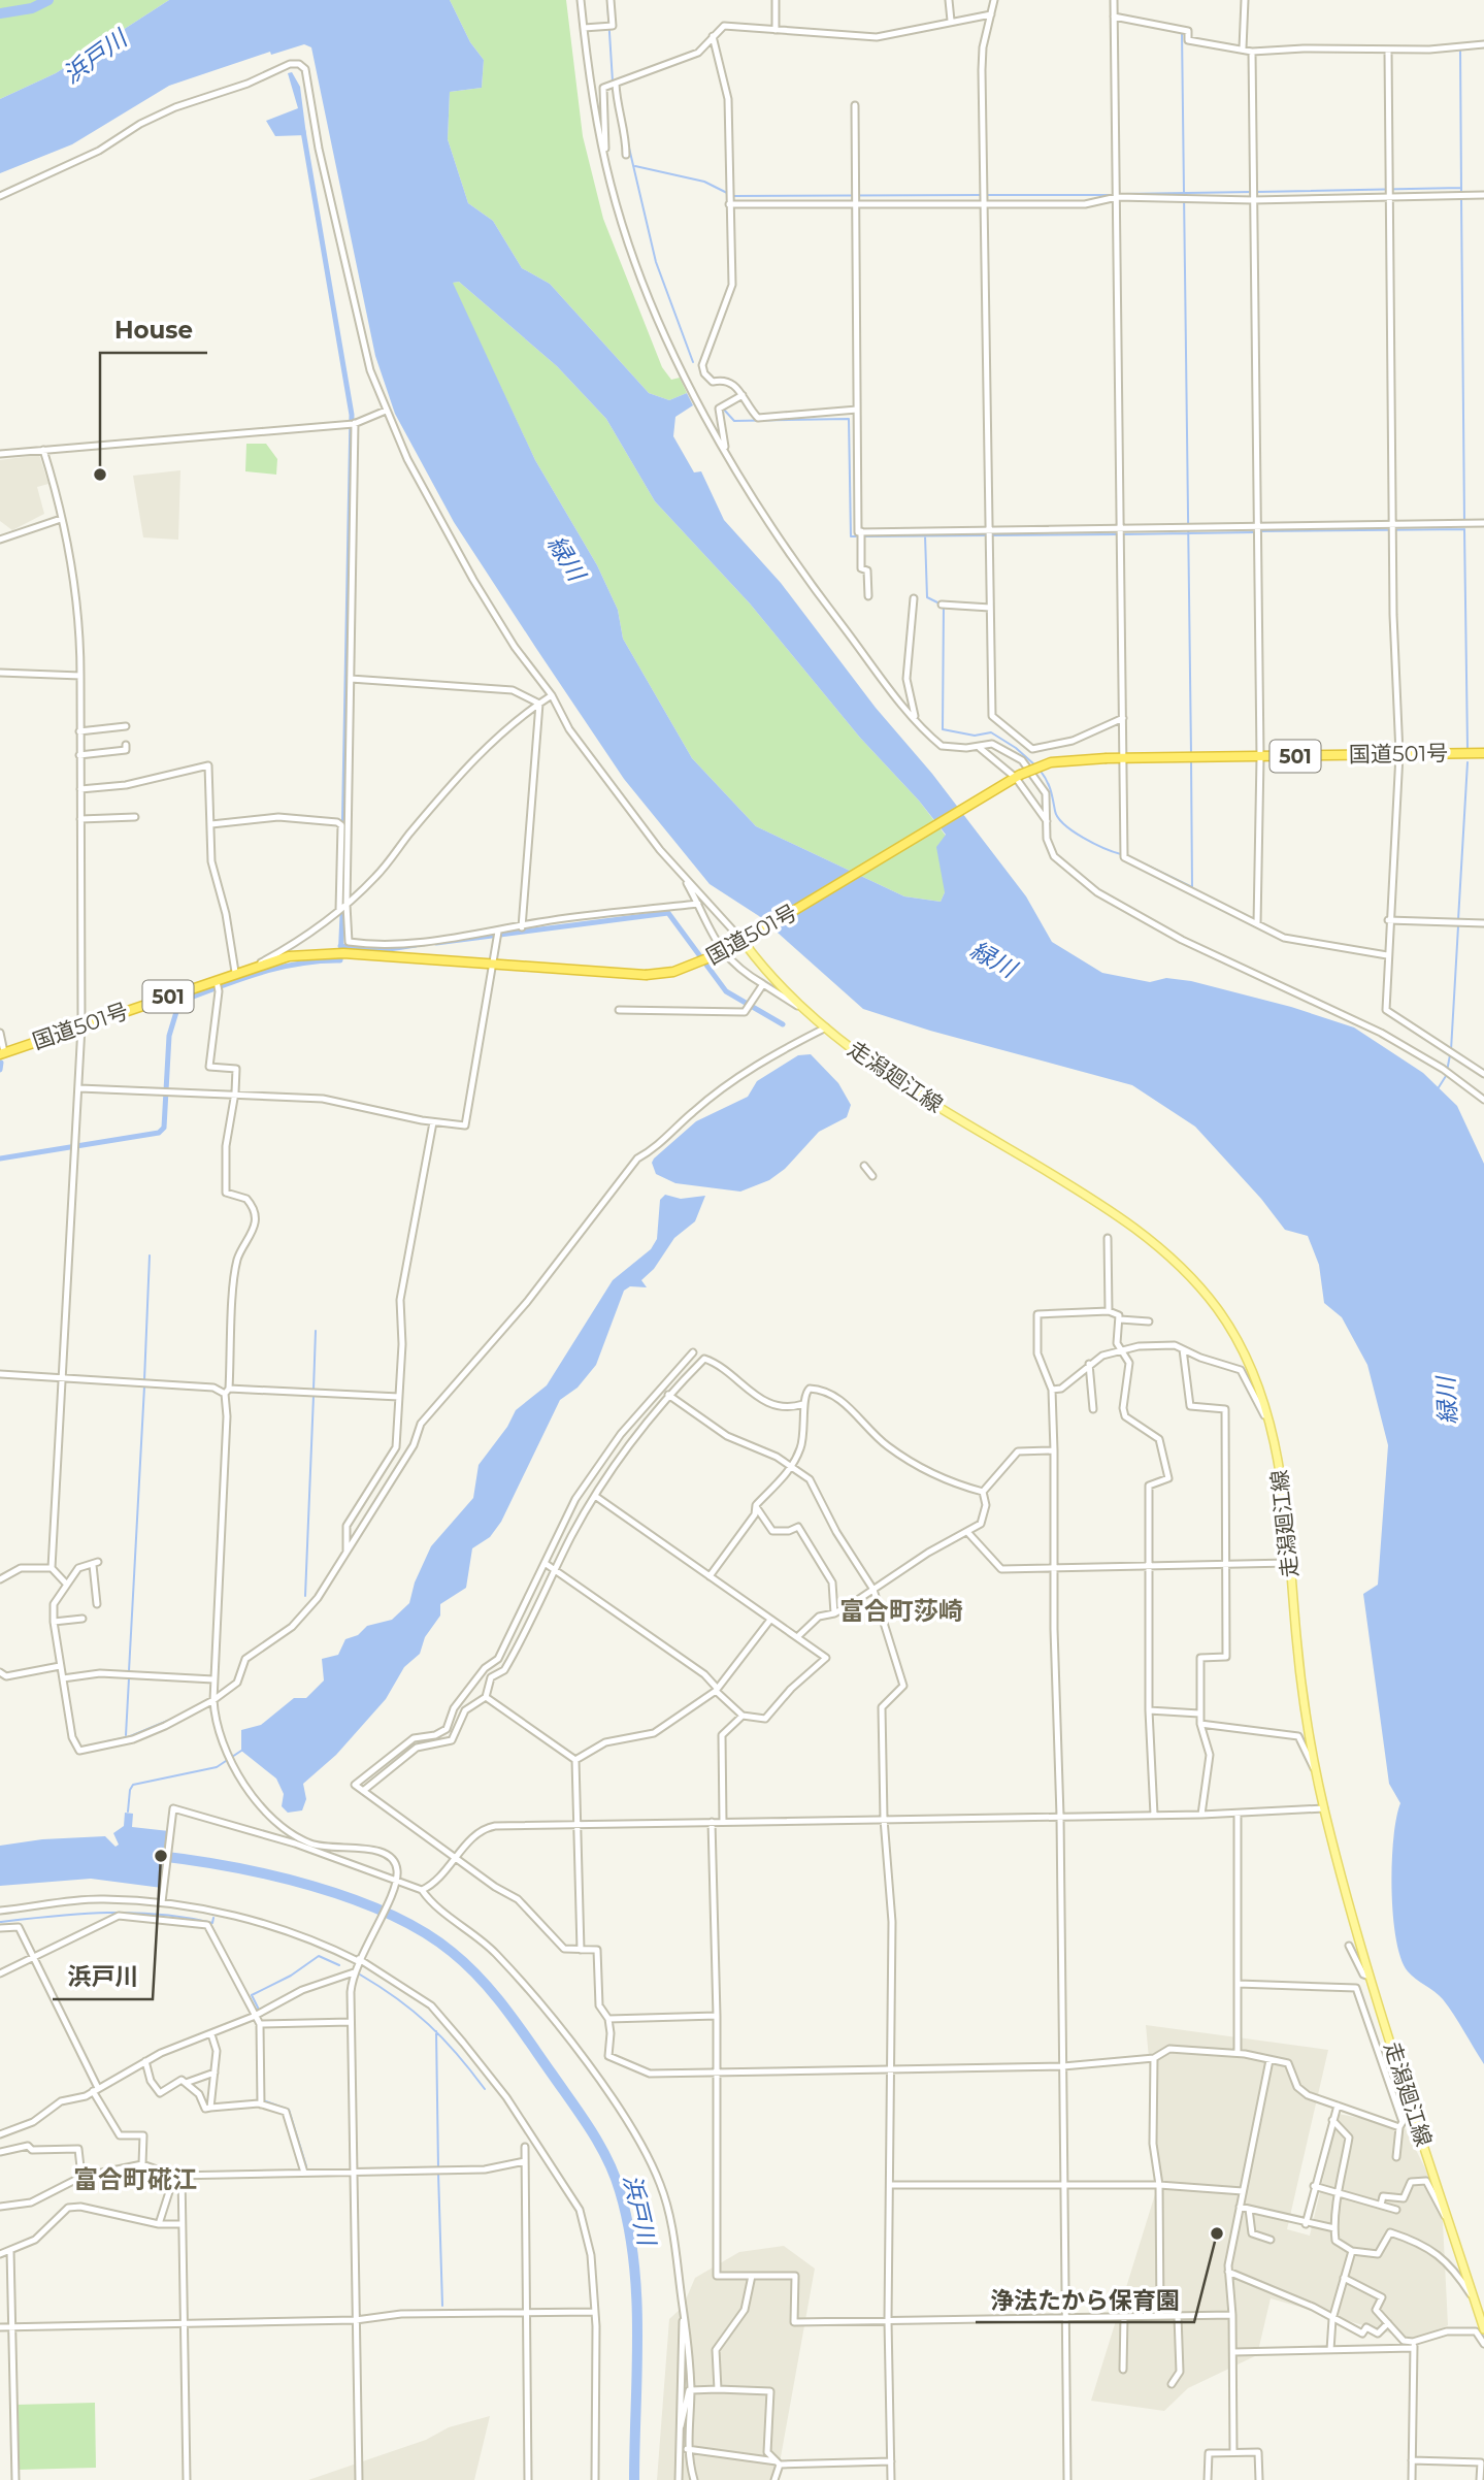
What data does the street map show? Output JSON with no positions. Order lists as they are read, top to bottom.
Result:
{
  "streets": {
    "highway": ["国道501号", "501"],
    "main road": ["走潟廻江線"]
  },
  "crossings": [
    ["国道501号", "走潟廻江線"]
  ],
  "districts": ["富合町莎崎", "富合町硴江"],
  "water": ["浜戸川", "緑川"],
  "places": ["House", "浜戸川", "浄法たから保育園"]
}
